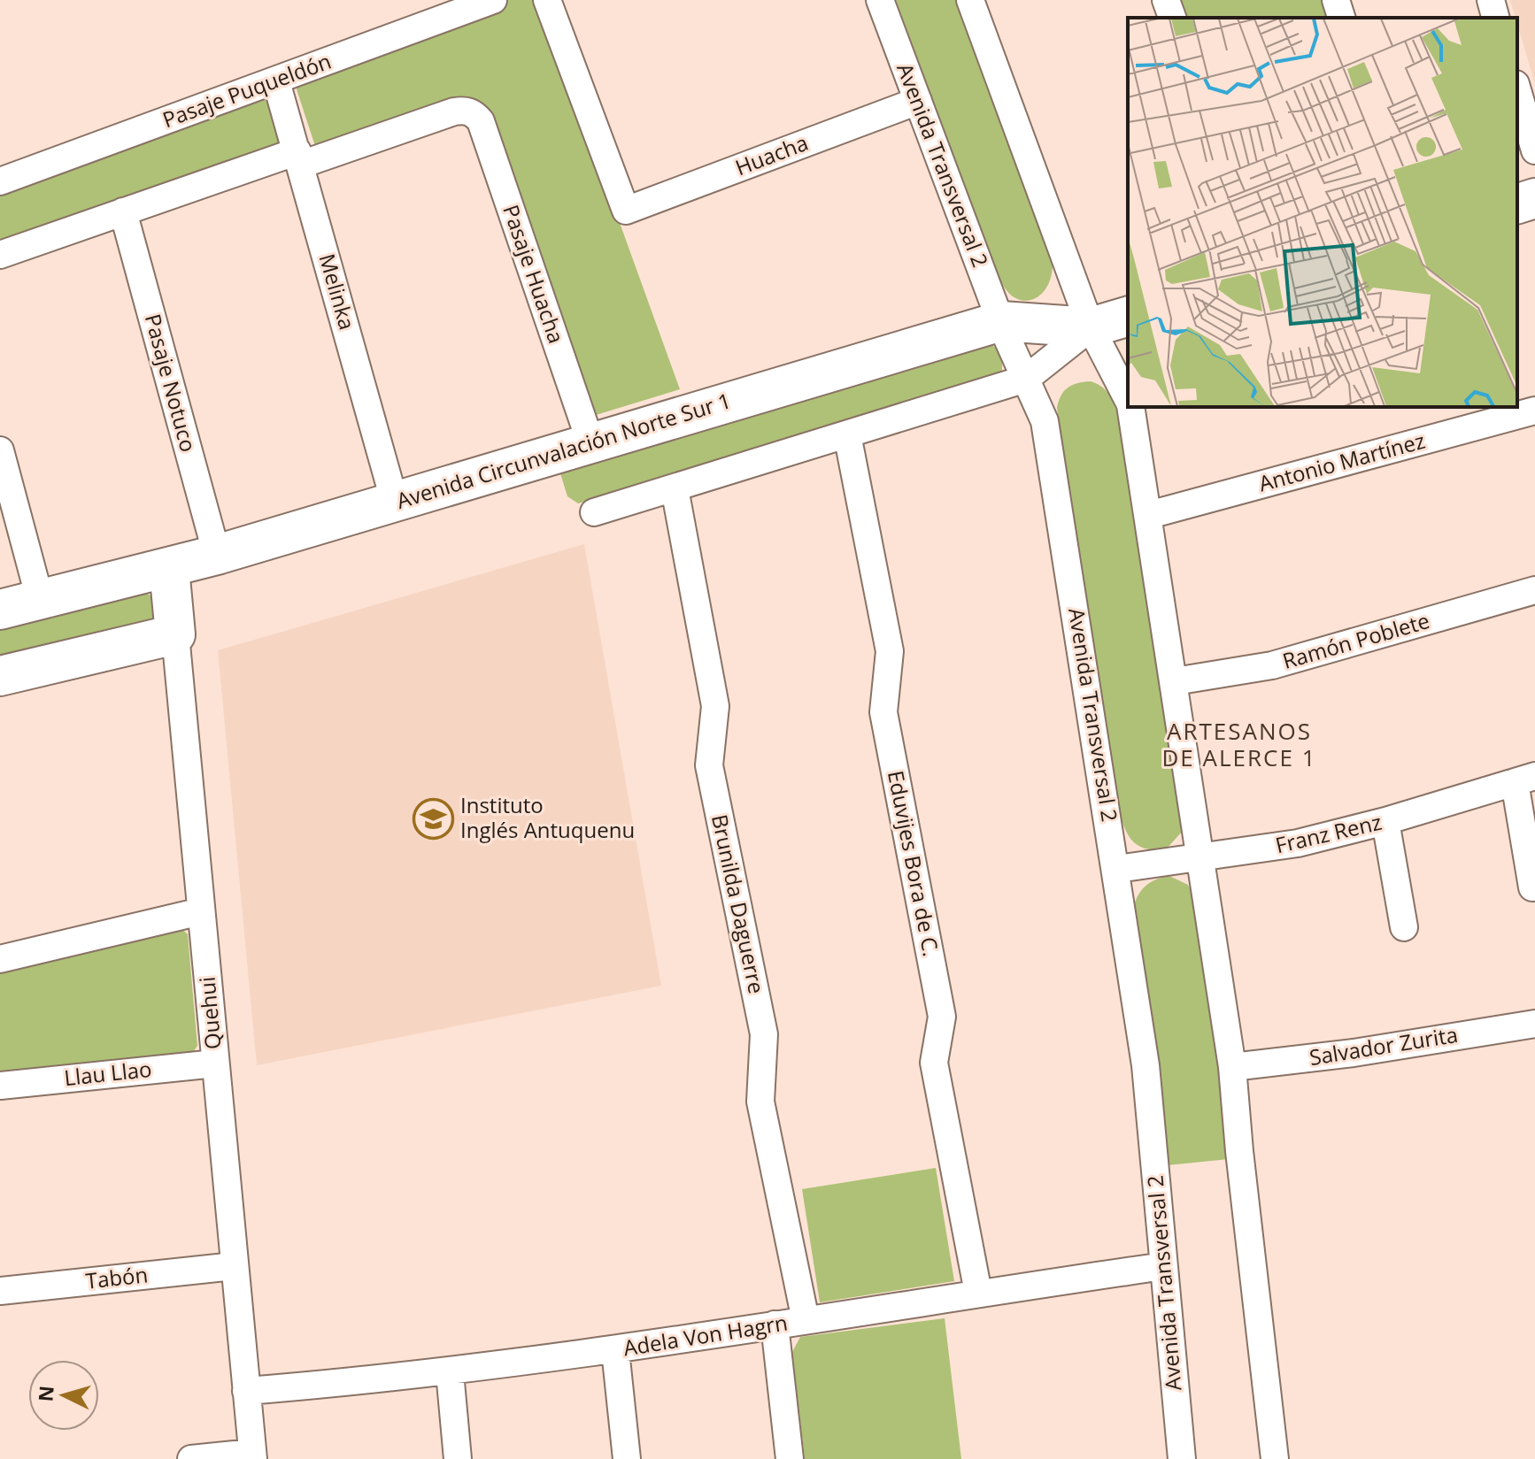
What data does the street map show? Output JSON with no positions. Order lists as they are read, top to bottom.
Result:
{
  "streets": {
    "street": [
      "Pasaje Puqueldón",
      "Huacha",
      "Avenida Transversal 2",
      "Pasaje Huacha",
      "Melinka",
      "Pasaje Notuco",
      "Avenida Circunvalación Norte Sur 1",
      "Antonio Martínez",
      "Ramón Poblete",
      "Franz Renz",
      "Eduvijes Bora de C.",
      "Brunilda Daguerre",
      "Quehui",
      "Salvador Zurita",
      "Llau Llao",
      "Tabón",
      "Adela Von Hagrn"
    ]
  },
  "crossings": [
    ["Pasaje Puqueldón", "Melinka"],
    ["Huacha", "Avenida Transversal 2"],
    ["Avenida Transversal 2", "Avenida Circunvalación Norte Sur 1"],
    ["Avenida Transversal 2", "Franz Renz"],
    ["Avenida Transversal 2", "Adela Von Hagrn"],
    ["Pasaje Huacha", "Melinka"],
    ["Pasaje Huacha", "Avenida Circunvalación Norte Sur 1"],
    ["Melinka", "Avenida Circunvalación Norte Sur 1"],
    ["Pasaje Notuco", "Avenida Circunvalación Norte Sur 1"],
    ["Avenida Circunvalación Norte Sur 1", "Quehui"],
    ["Eduvijes Bora de C.", "Adela Von Hagrn"],
    ["Brunilda Daguerre", "Adela Von Hagrn"],
    ["Quehui", "Llau Llao"],
    ["Quehui", "Tabón"],
    ["Quehui", "Adela Von Hagrn"]
  ],
  "districts": ["ARTESANOS DE ALERCE 1"],
  "places": {
    "school or university": ["Instituto Inglés Antuquenu"]
  },
  "north": "left"
}
